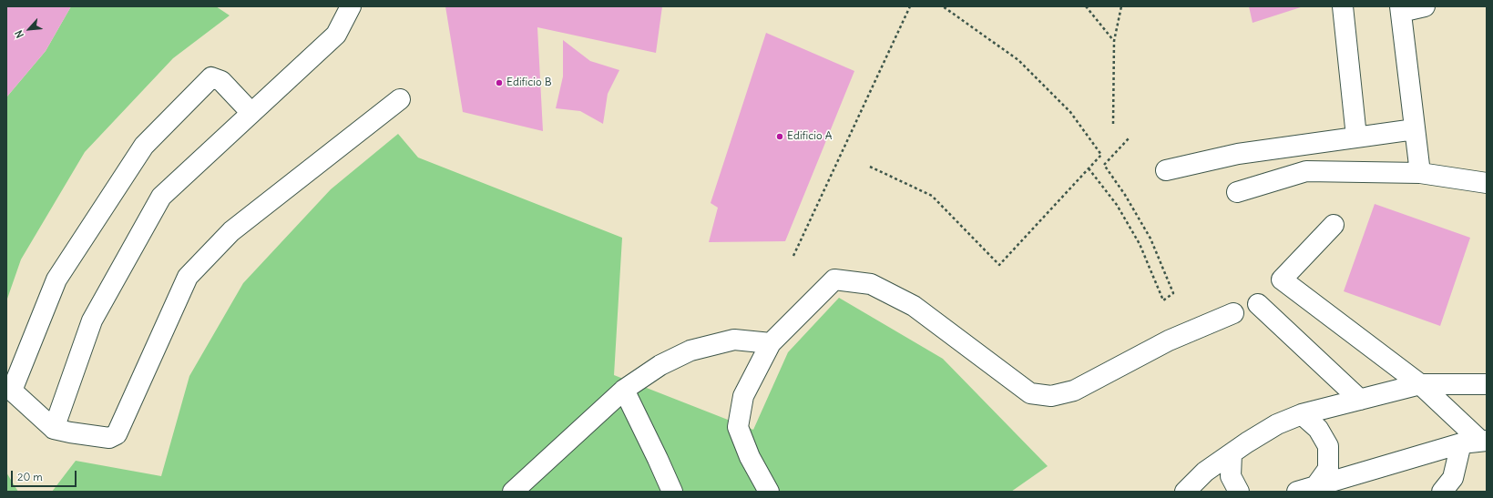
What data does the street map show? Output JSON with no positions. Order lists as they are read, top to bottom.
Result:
{
  "places": ["Edificio B", "Edificio A"],
  "scale_bar": "20 m",
  "north": "bottom left"
}
